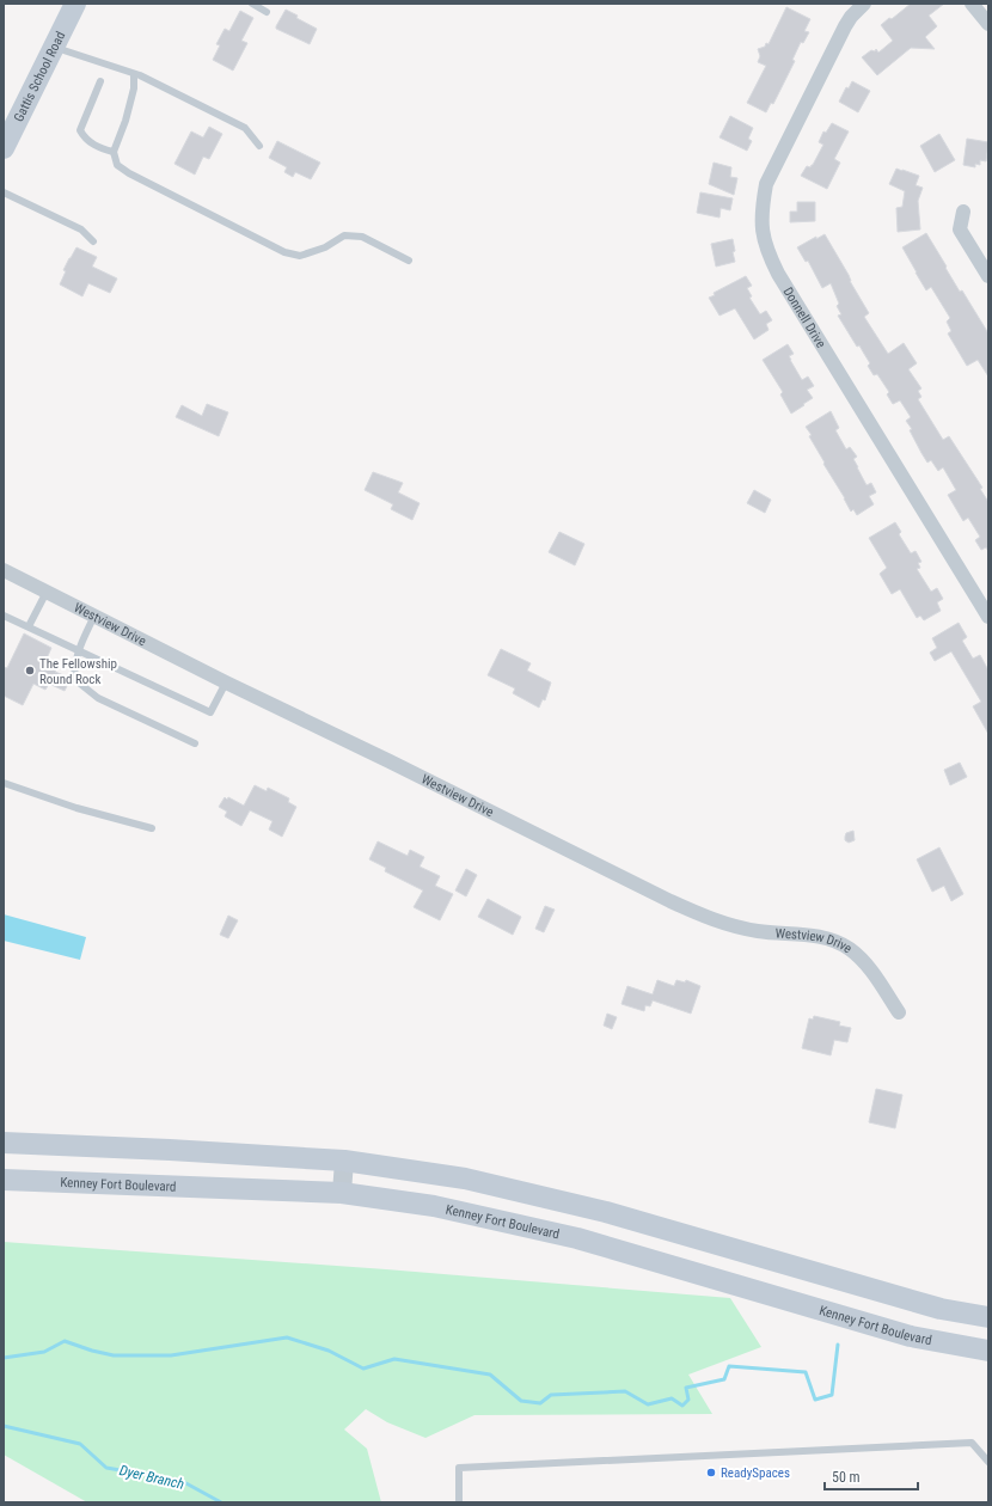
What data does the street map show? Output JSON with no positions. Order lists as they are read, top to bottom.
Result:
{
  "streets": {
    "main road": ["Gattis School Road", "Kenney Fort Boulevard"],
    "street": ["Donnell Drive", "Westview Drive"]
  },
  "water": ["Dyer Branch"],
  "places": ["The Fellowship Round Rock", "ReadySpaces"],
  "scale_bar": "50 m"
}
